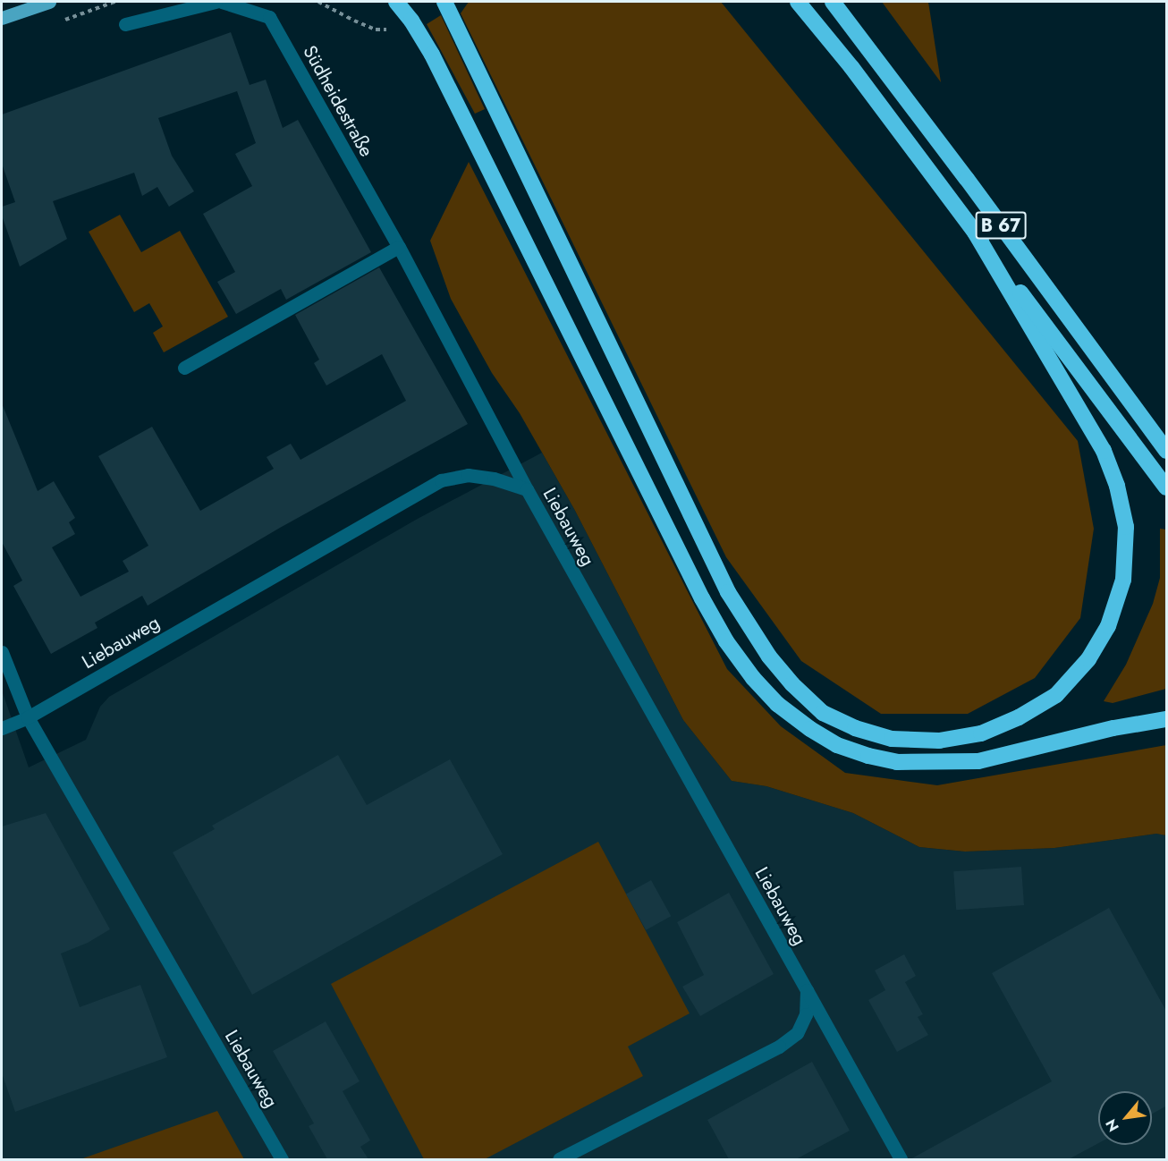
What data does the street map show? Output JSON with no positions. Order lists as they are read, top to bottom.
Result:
{
  "streets": {
    "highway": ["B 67"],
    "street": ["Südheidestraße", "Liebauweg"]
  },
  "crossings": [
    ["Südheidestraße", "Liebauweg"]
  ],
  "north": "bottom left"
}
